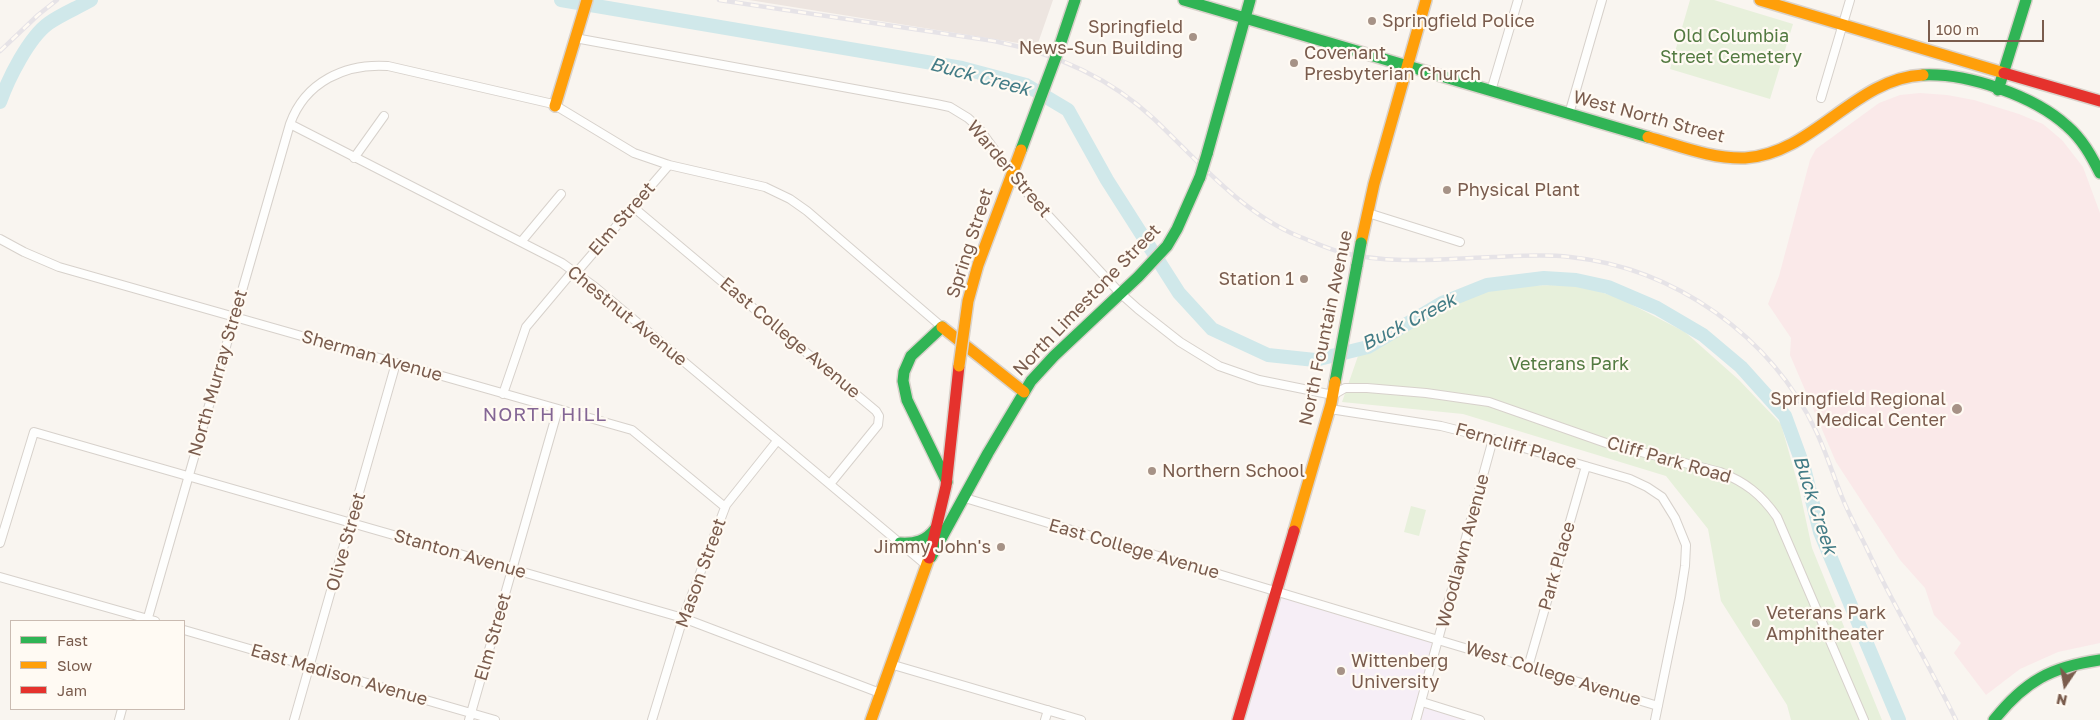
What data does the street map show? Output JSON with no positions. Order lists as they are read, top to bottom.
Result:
{
  "streets": {
    "main road": [
      "West North Street",
      "Spring Street",
      "North Limestone Street",
      "North Fountain Avenue"
    ],
    "street": [
      "Warder Street",
      "Elm Street",
      "Chestnut Avenue",
      "East College Avenue",
      "Sherman Avenue",
      "North Murray Street",
      "Ferncliff Place",
      "Cliff Park Road",
      "Olive Street",
      "Woodlawn Avenue",
      "Stanton Avenue",
      "Park Place",
      "Mason Street",
      "West College Avenue",
      "East Madison Avenue"
    ]
  },
  "crossings": [
    ["West North Street", "North Limestone Street"],
    ["West North Street", "North Fountain Avenue"],
    ["Warder Street", "North Limestone Street"],
    ["Warder Street", "North Fountain Avenue"],
    ["Warder Street", "Cliff Park Road"],
    ["Elm Street", "Chestnut Avenue"],
    ["Elm Street", "East College Avenue"],
    ["Elm Street", "Sherman Avenue"],
    ["Elm Street", "North Murray Street"],
    ["Elm Street", "Stanton Avenue"],
    ["Elm Street", "East Madison Avenue"],
    ["Spring Street", "North Limestone Street"],
    ["Spring Street", "Chestnut Avenue"],
    ["North Limestone Street", "Chestnut Avenue"],
    ["North Limestone Street", "East College Avenue"],
    ["North Limestone Street", "Stanton Avenue"],
    ["Chestnut Avenue", "East College Avenue"],
    ["Chestnut Avenue", "North Murray Street"],
    ["Chestnut Avenue", "Mason Street"],
    ["North Fountain Avenue", "East College Avenue"],
    ["North Fountain Avenue", "Ferncliff Place"],
    ["North Fountain Avenue", "Cliff Park Road"],
    ["North Fountain Avenue", "West College Avenue"],
    ["East College Avenue", "West College Avenue"],
    ["Sherman Avenue", "North Murray Street"],
    ["Sherman Avenue", "Olive Street"],
    ["Sherman Avenue", "Mason Street"],
    ["North Murray Street", "Stanton Avenue"],
    ["Ferncliff Place", "Woodlawn Avenue"],
    ["Ferncliff Place", "Park Place"],
    ["Ferncliff Place", "West College Avenue"],
    ["Olive Street", "Stanton Avenue"],
    ["Olive Street", "East Madison Avenue"],
    ["Woodlawn Avenue", "West College Avenue"],
    ["Stanton Avenue", "Mason Street"],
    ["Park Place", "West College Avenue"]
  ],
  "districts": ["NORTH HILL"],
  "water": ["Buck Creek"],
  "parks": ["Old Columbia Street Cemetery", "Veterans Park"],
  "places": [
    "Springfield Police",
    "Springfield News-Sun Building",
    "Covenant Presbyterian Church",
    "Physical Plant",
    "Station 1",
    "Springfield Regional Medical Center",
    "Northern School",
    "Jimmy John's",
    "Veterans Park Amphitheater",
    "Wittenberg University"
  ],
  "legend": ["Fast", "Slow", "Jam"],
  "scale_bar": "100 m",
  "north": "bottom"
}
